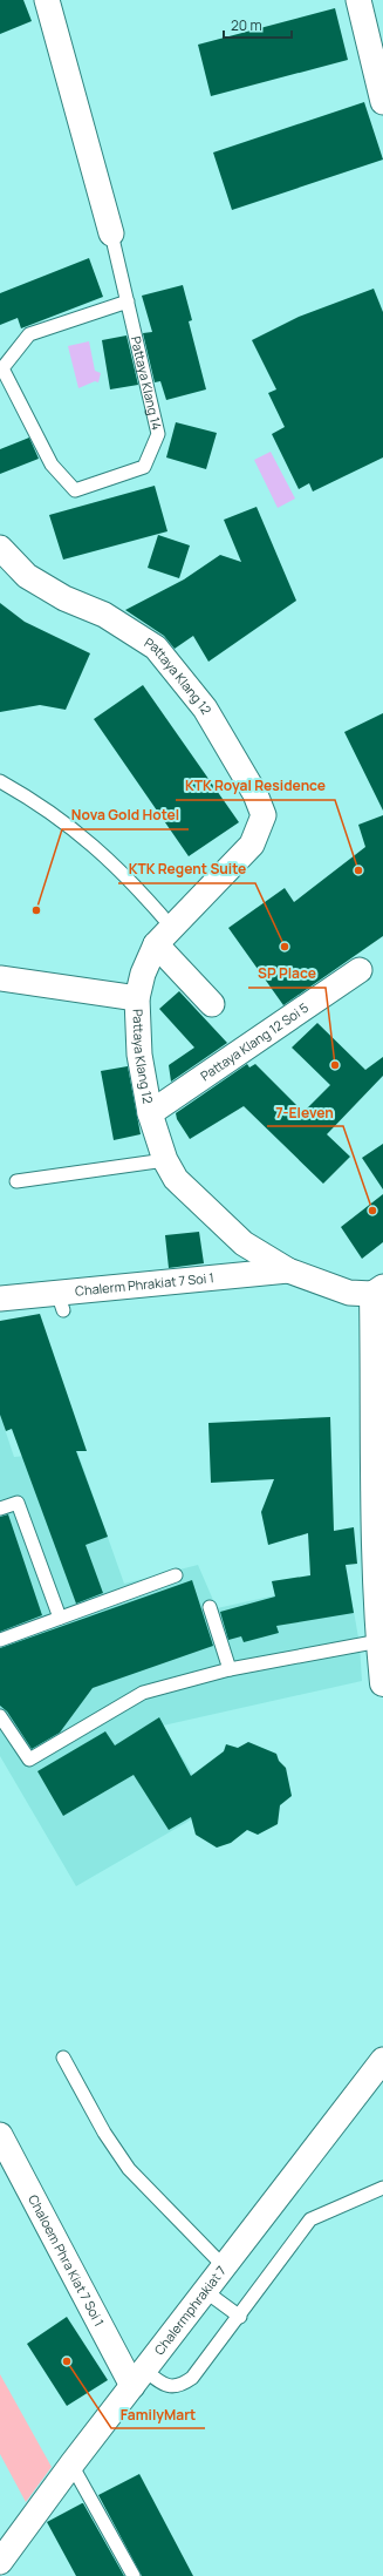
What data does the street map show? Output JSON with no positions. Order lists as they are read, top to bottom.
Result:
{
  "streets": {
    "street": [
      "Pattaya Klang 14",
      "Pattaya Klang 12",
      "Pattaya Klang 12 Soi 5",
      "Chalerm Phrakiat 7 Soi 1",
      "Chaloem Phra Kiat 7 Soi 1",
      "Chalermphrakiat 7"
    ]
  },
  "crossings": [
    ["Pattaya Klang 12", "Pattaya Klang 12 Soi 5"],
    ["Pattaya Klang 12", "Chalerm Phrakiat 7 Soi 1"],
    ["Chaloem Phra Kiat 7 Soi 1", "Chalermphrakiat 7"]
  ],
  "places": [
    "KTK Royal Residence",
    "Nova Gold Hotel",
    "KTK Regent Suite",
    "SP Place",
    "7-Eleven",
    "FamilyMart"
  ],
  "scale_bar": "20 m"
}
